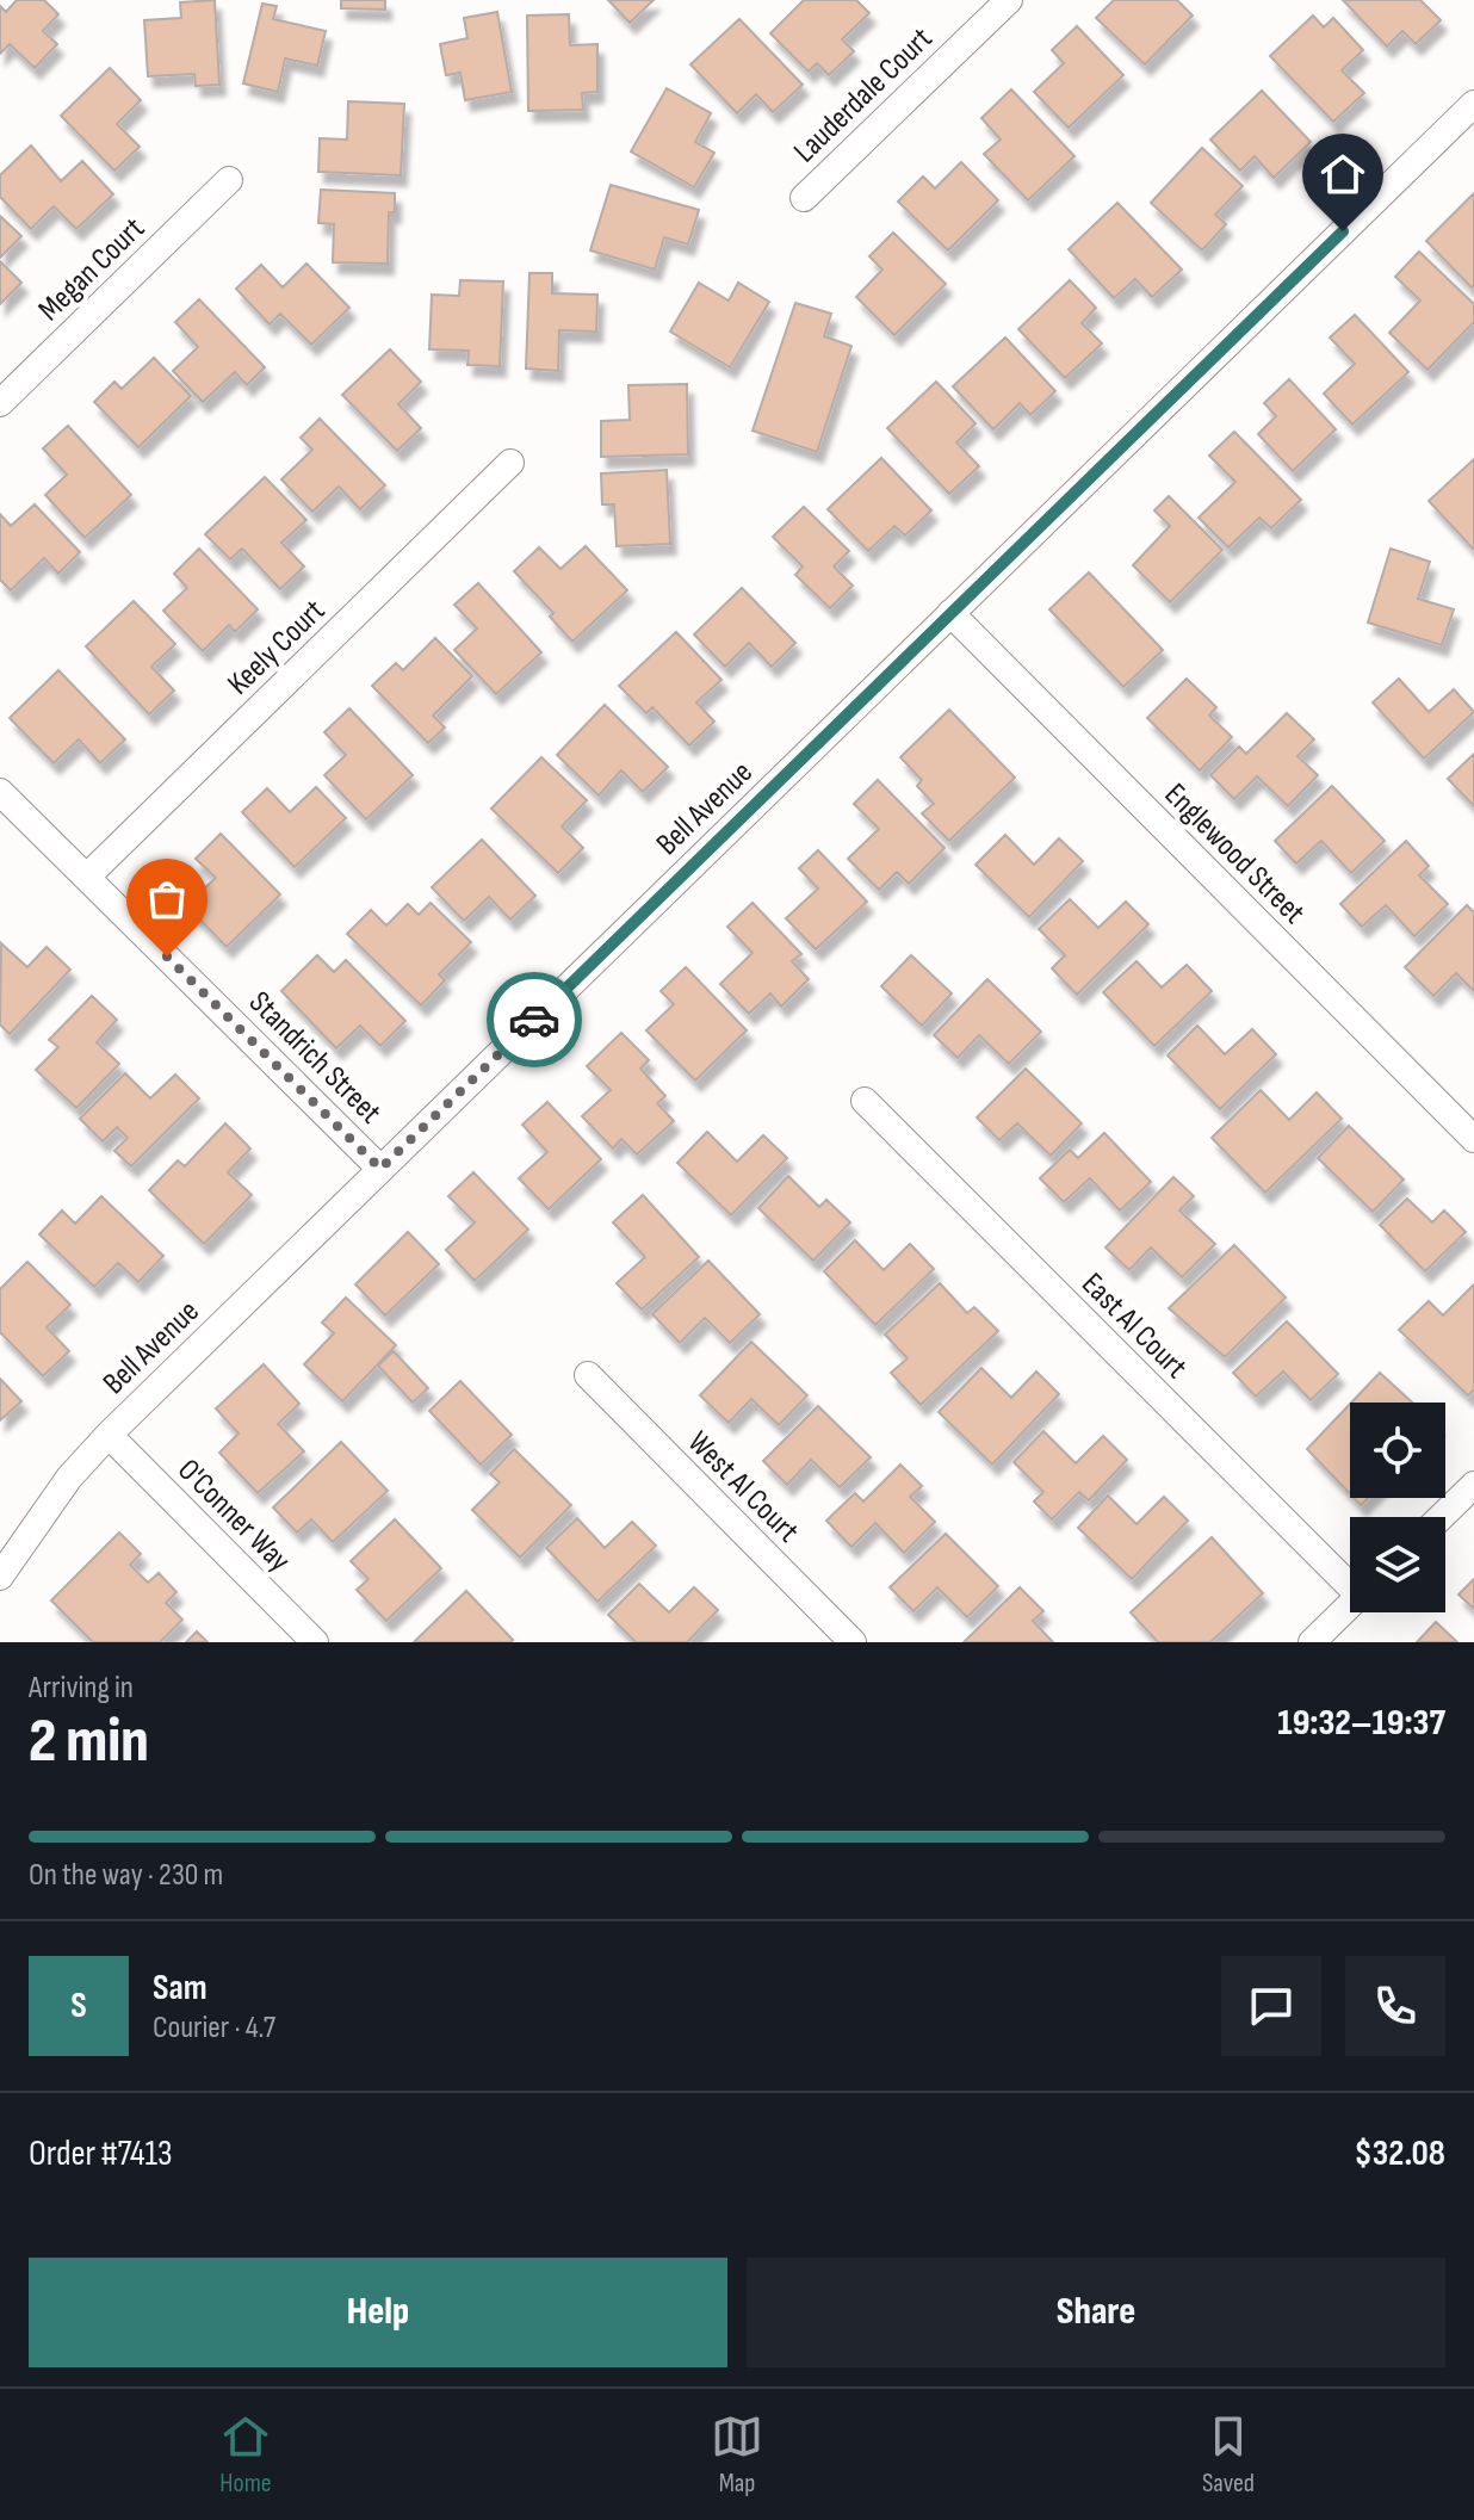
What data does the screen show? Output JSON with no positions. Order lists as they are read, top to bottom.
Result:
{
  "streets": {
    "street": [
      "Lauderdale Court",
      "Megan Court",
      "Keely Court",
      "Bell Avenue",
      "Englewood Street",
      "Standrich Street",
      "East Al Court",
      "West Al Court",
      "O'Conner Way"
    ]
  },
  "crossings": [
    ["Keely Court", "Standrich Street"],
    ["Bell Avenue", "Englewood Street"],
    ["Bell Avenue", "Standrich Street"],
    ["Bell Avenue", "O'Conner Way"]
  ],
  "page": {
    "heading": ["2 min", "Arriving in", "19:32–19:37"],
    "panel": [
      "Sam",
      "Courier · 4.7",
      "Order #7413",
      "$32.08"
    ],
    "bar": "On the way · 230 m",
    "round": "S",
    "buttons": ["Help", "Share"],
    "tabs": ["Home", "Map", "Saved"]
  }
}
